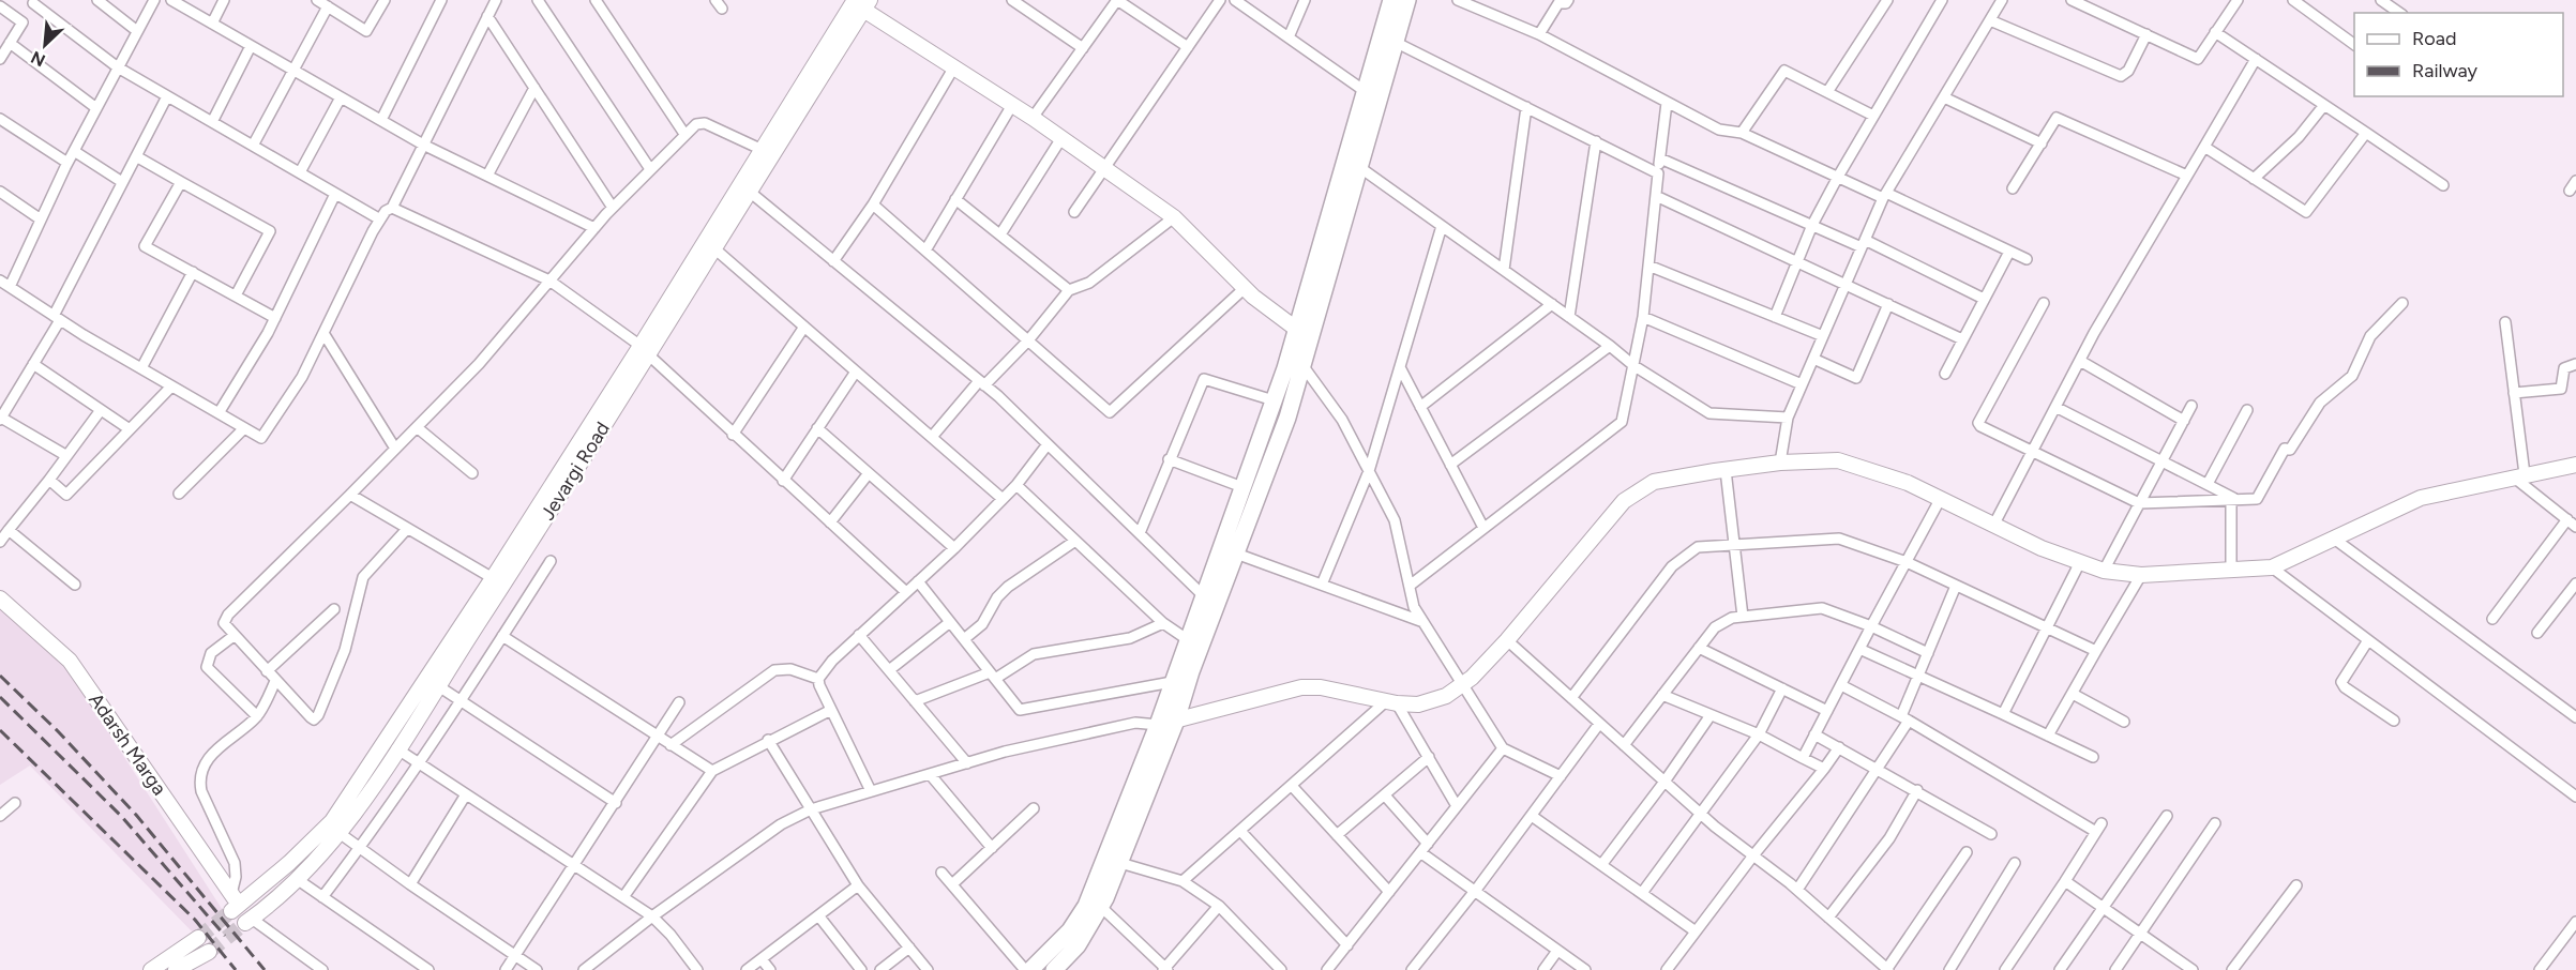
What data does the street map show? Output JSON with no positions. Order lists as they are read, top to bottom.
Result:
{
  "streets": {
    "main road": ["Jevargi Road", "Adarsh Marga"]
  },
  "legend": ["Road", "Railway"],
  "north": "bottom left"
}
